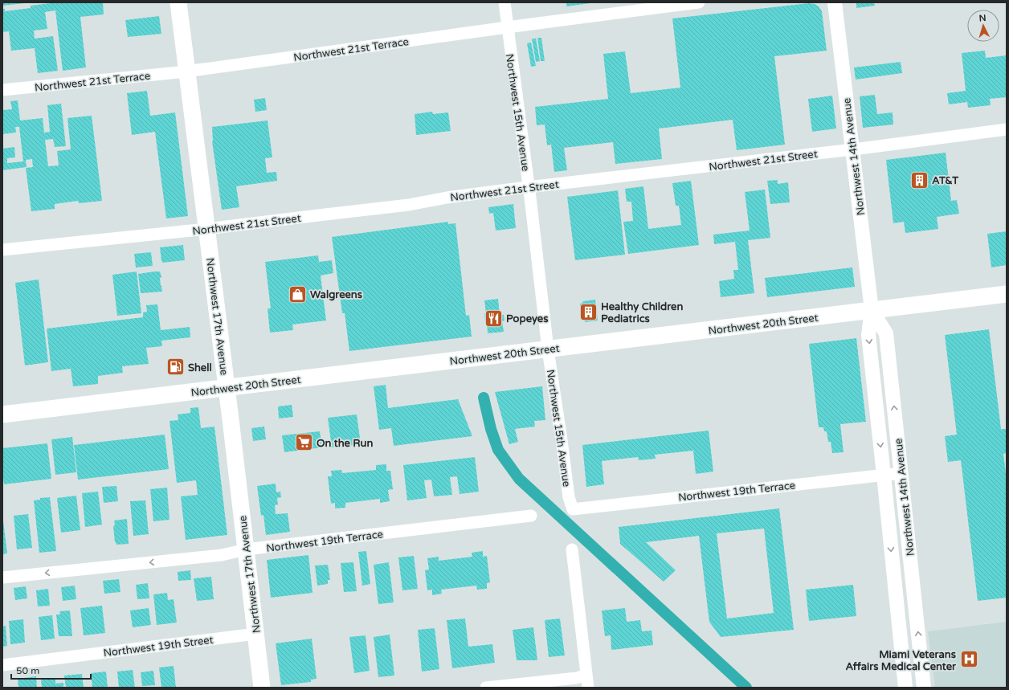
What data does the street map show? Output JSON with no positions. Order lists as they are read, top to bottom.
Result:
{
  "streets": {
    "main road": ["Northwest 17th Avenue", "Northwest 20th Street"],
    "street": [
      "Northwest 21st Terrace",
      "Northwest 15th Avenue",
      "Northwest 14th Avenue",
      "Northwest 21st Street",
      "Northwest 19th Terrace",
      "Northwest 19th Street"
    ]
  },
  "crossings": [
    ["Northwest 21st Terrace", "Northwest 15th Avenue"],
    ["Northwest 21st Terrace", "Northwest 17th Avenue"],
    ["Northwest 15th Avenue", "Northwest 21st Street"],
    ["Northwest 15th Avenue", "Northwest 20th Street"],
    ["Northwest 15th Avenue", "Northwest 19th Terrace"],
    ["Northwest 14th Avenue", "Northwest 21st Street"],
    ["Northwest 14th Avenue", "Northwest 20th Street"],
    ["Northwest 14th Avenue", "Northwest 19th Terrace"],
    ["Northwest 21st Street", "Northwest 17th Avenue"],
    ["Northwest 17th Avenue", "Northwest 20th Street"],
    ["Northwest 17th Avenue", "Northwest 19th Terrace"],
    ["Northwest 17th Avenue", "Northwest 19th Street"]
  ],
  "places": {
    "building": ["AT&T", "Healthy Children Pediatrics"],
    "shop": ["Walgreens"],
    "restaurant": ["Popeyes"],
    "fuel station": ["Shell"],
    "supermarket": ["On the Run"],
    "hospital": ["Miami Veterans Affairs Medical Center"]
  },
  "scale_bar": "50 m",
  "north": "top"
}
